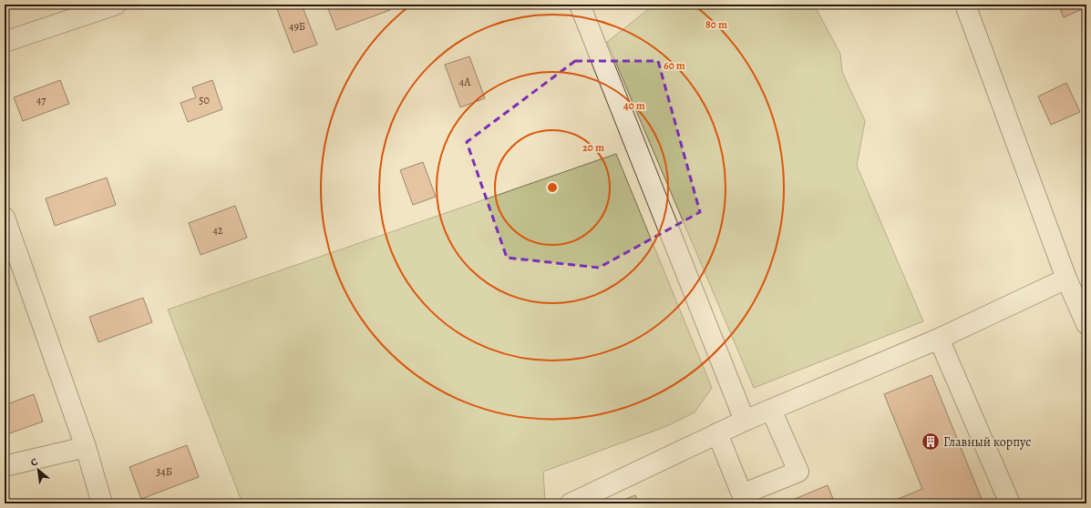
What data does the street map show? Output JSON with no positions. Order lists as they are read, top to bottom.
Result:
{
  "places": {
    "building": ["Главный корпус"]
  },
  "house_numbers": [
    "49Б",
    "4А",
    "47",
    "50",
    "42",
    "34Б"
  ],
  "north": "top left",
  "rings": [
    "80 m",
    "60 m",
    "40 m",
    "20 m"
  ]
}
